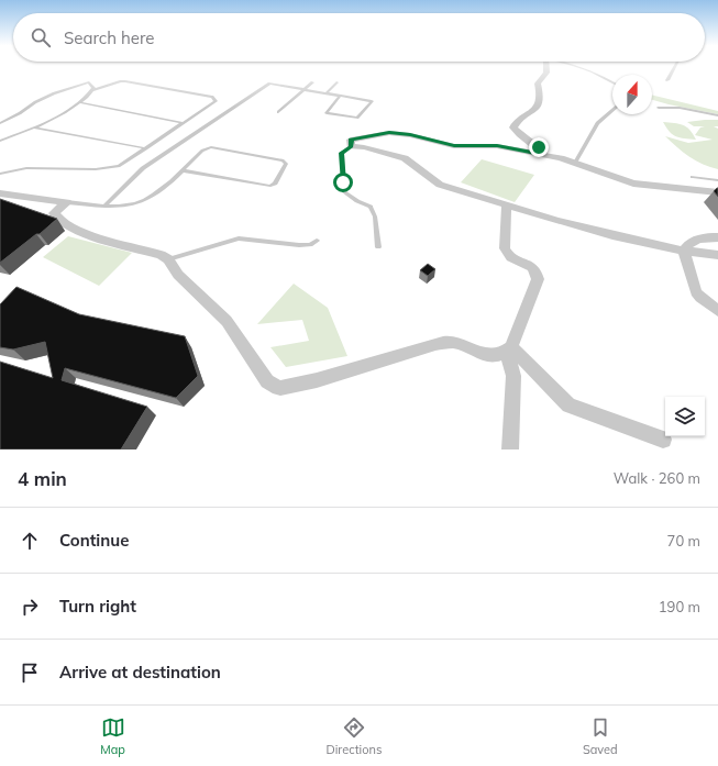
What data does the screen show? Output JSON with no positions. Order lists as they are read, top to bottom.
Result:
{
  "north": "top",
  "page": {
    "search": "Search here",
    "heading": ["4 min", "Walk · 260 m"],
    "list": [
      ["Continue", "70 m"],
      ["Turn right", "190 m"],
      "Arrive at destination"
    ],
    "nav": ["Map", "Directions", "Saved"]
  }
}
